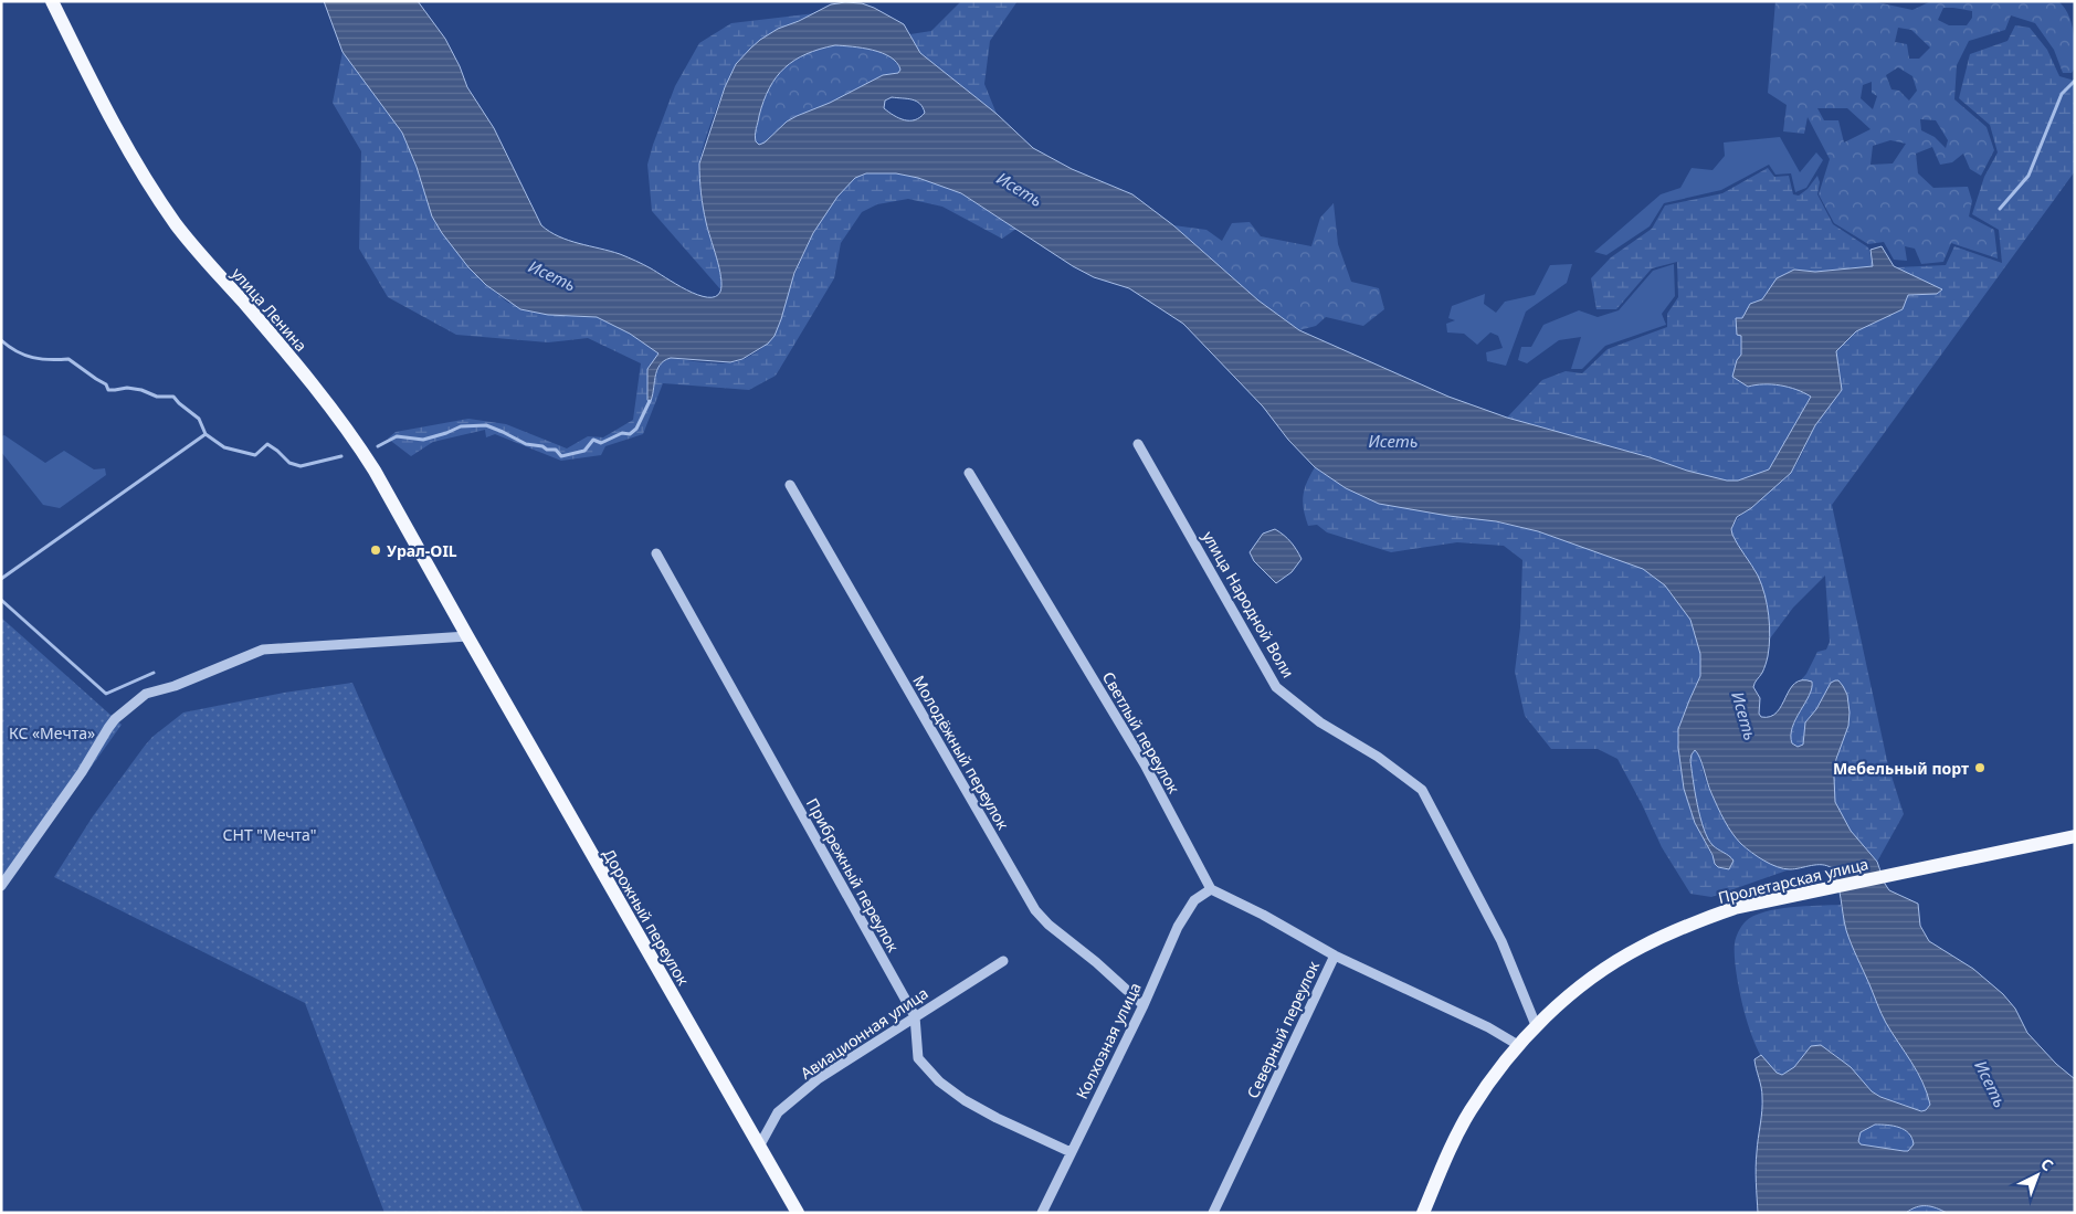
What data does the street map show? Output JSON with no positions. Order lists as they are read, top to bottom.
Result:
{
  "streets": {
    "main road": ["улица Ленина", "Пролетарская улица", "Дорожный переулок"],
    "street": [
      "улица Народной Воли",
      "Светлый переулок",
      "Молодёжный переулок",
      "Прибрежный переулок",
      "Северный переулок",
      "Авиационная улица",
      "Колхозная улица"
    ]
  },
  "crossings": [
    ["улица Ленина", "Дорожный переулок"],
    ["улица Народной Воли", "Пролетарская улица"],
    ["Светлый переулок", "Колхозная улица"],
    ["Молодёжный переулок", "Колхозная улица"],
    ["Прибрежный переулок", "Авиационная улица"],
    ["Прибрежный переулок", "Колхозная улица"],
    ["Пролетарская улица", "Северный переулок"],
    ["Дорожный переулок", "Авиационная улица"]
  ],
  "water": ["Исеть"],
  "parks": ["КС «Мечта»", "СНТ \"Мечта\""],
  "places": ["Урал-OIL", "Мебельный порт"],
  "north": "top right"
}
